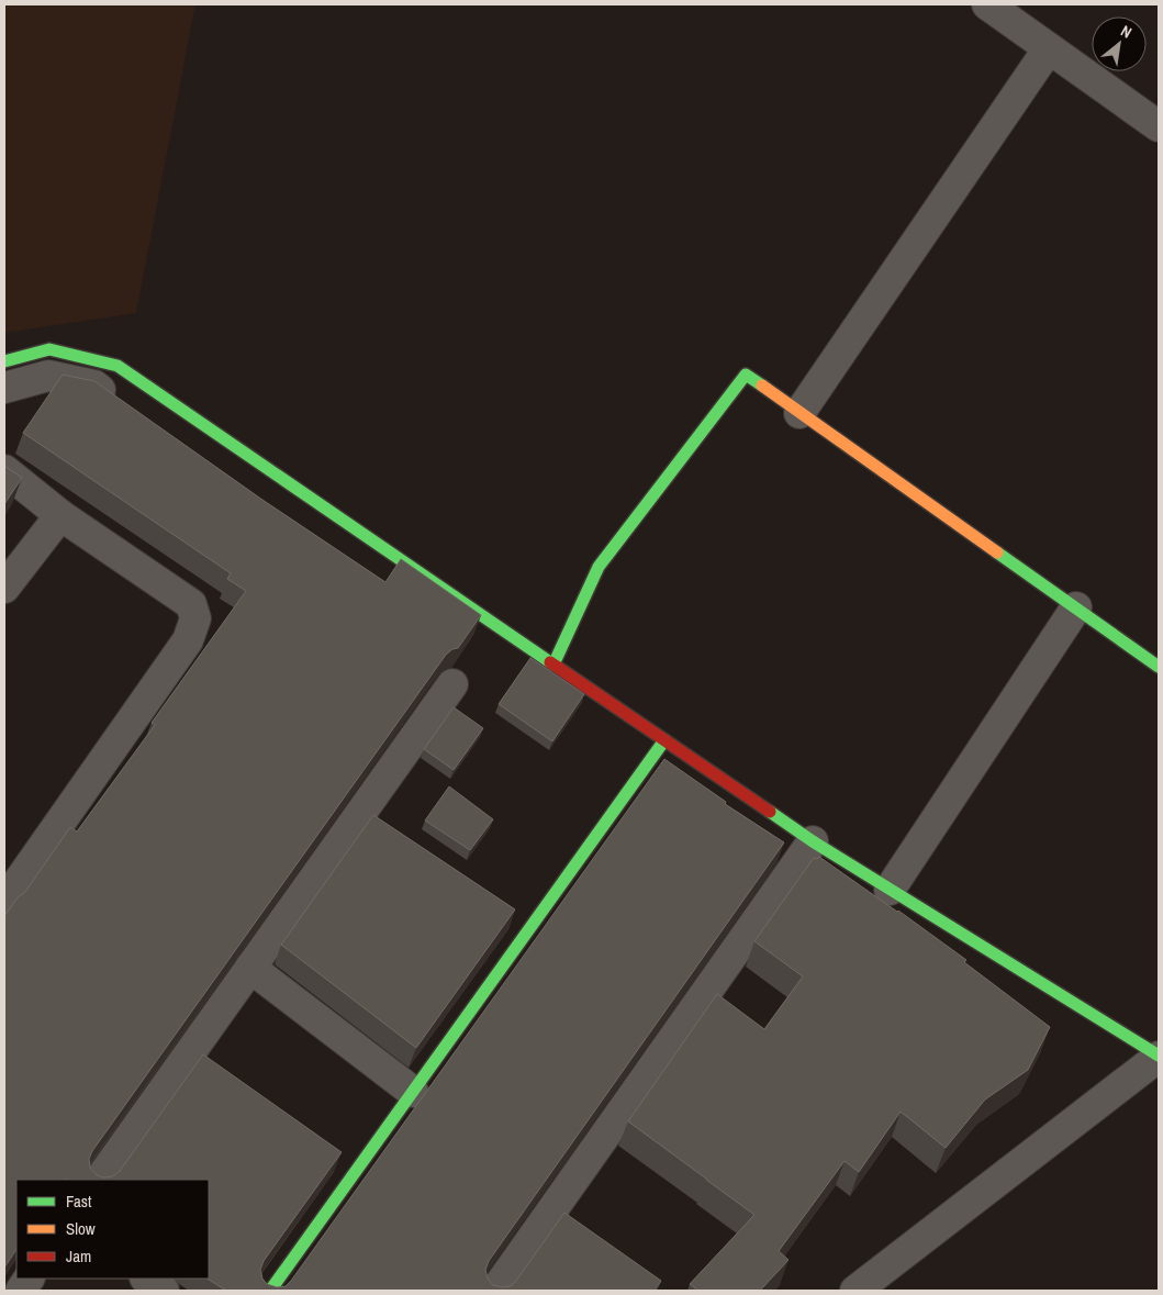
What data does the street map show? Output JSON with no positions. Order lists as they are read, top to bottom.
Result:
{
  "legend": ["Fast", "Slow", "Jam"],
  "north": "top right"
}
